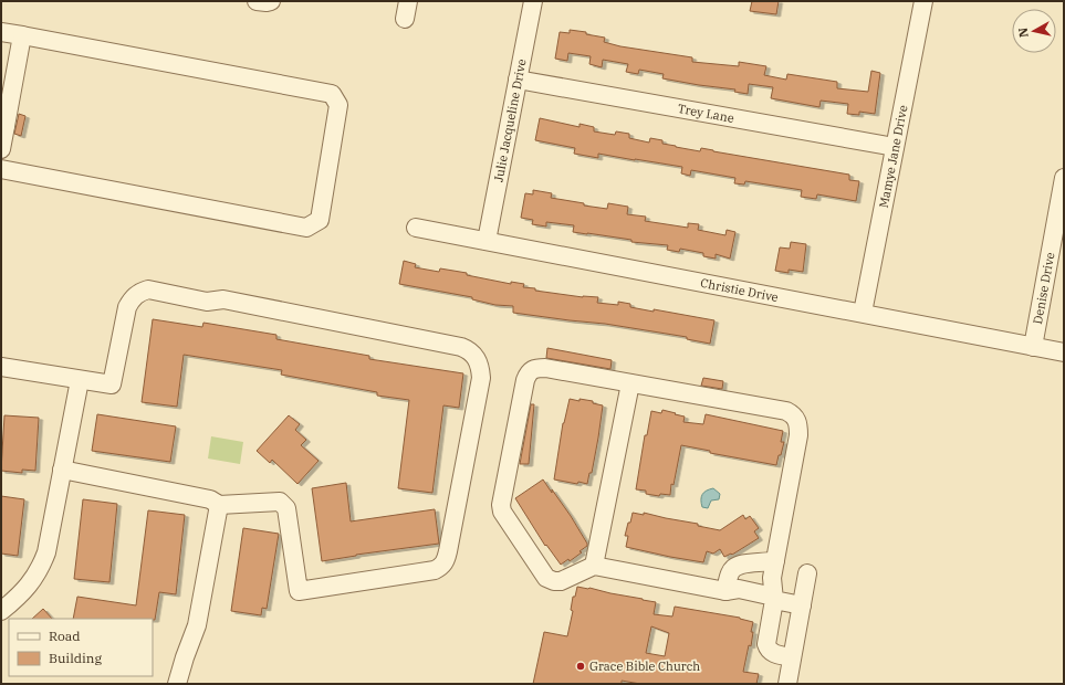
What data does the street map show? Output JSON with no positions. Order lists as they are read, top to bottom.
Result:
{
  "streets": {
    "street": [
      "Trey Lane",
      "Julie Jacqueline Drive",
      "Mamye Jane Drive",
      "Denise Drive",
      "Christie Drive"
    ]
  },
  "crossings": [
    ["Trey Lane", "Julie Jacqueline Drive"],
    ["Trey Lane", "Mamye Jane Drive"],
    ["Julie Jacqueline Drive", "Christie Drive"],
    ["Mamye Jane Drive", "Christie Drive"],
    ["Denise Drive", "Christie Drive"]
  ],
  "places": ["Grace Bible Church"],
  "legend": ["Road", "Building"],
  "north": "left"
}
